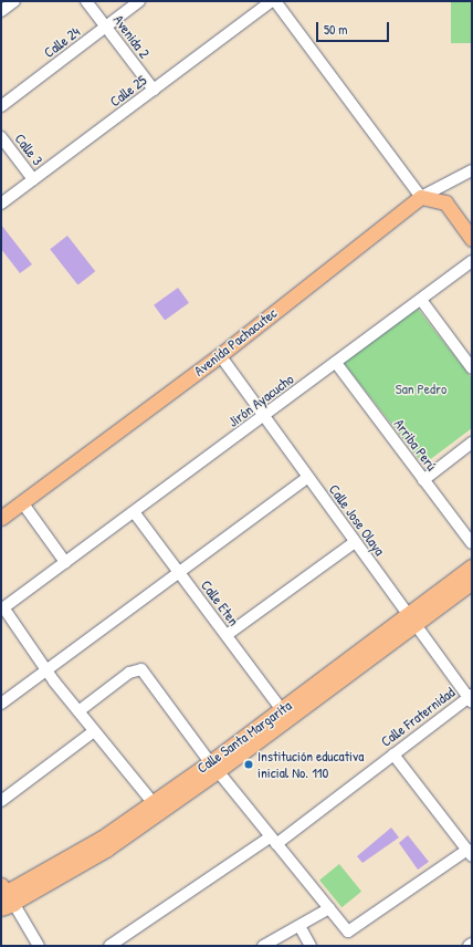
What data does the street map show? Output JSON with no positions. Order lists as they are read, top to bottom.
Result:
{
  "streets": {
    "main road": ["Avenida Pachacutec", "Calle Santa Margarita"],
    "street": [
      "Avenida 2",
      "Calle 24",
      "Calle 25",
      "Calle 3",
      "Jirón Ayacucho",
      "Arriba Perú",
      "Calle Jose Olaya",
      "Calle Eten",
      "Calle Fraternidad"
    ]
  },
  "crossings": [
    ["Avenida 2", "Calle 24"],
    ["Avenida 2", "Calle 25"],
    ["Calle 25", "Calle 3"],
    ["Avenida Pachacutec", "Calle Jose Olaya"],
    ["Jirón Ayacucho", "Arriba Perú"],
    ["Jirón Ayacucho", "Calle Jose Olaya"],
    ["Jirón Ayacucho", "Calle Eten"],
    ["Calle Jose Olaya", "Calle Fraternidad"],
    ["Calle Jose Olaya", "Calle Santa Margarita"],
    ["Calle Eten", "Calle Santa Margarita"]
  ],
  "parks": ["San Pedro"],
  "places": ["Institución educativa inicial No. 110"],
  "scale_bar": "50 m"
}
